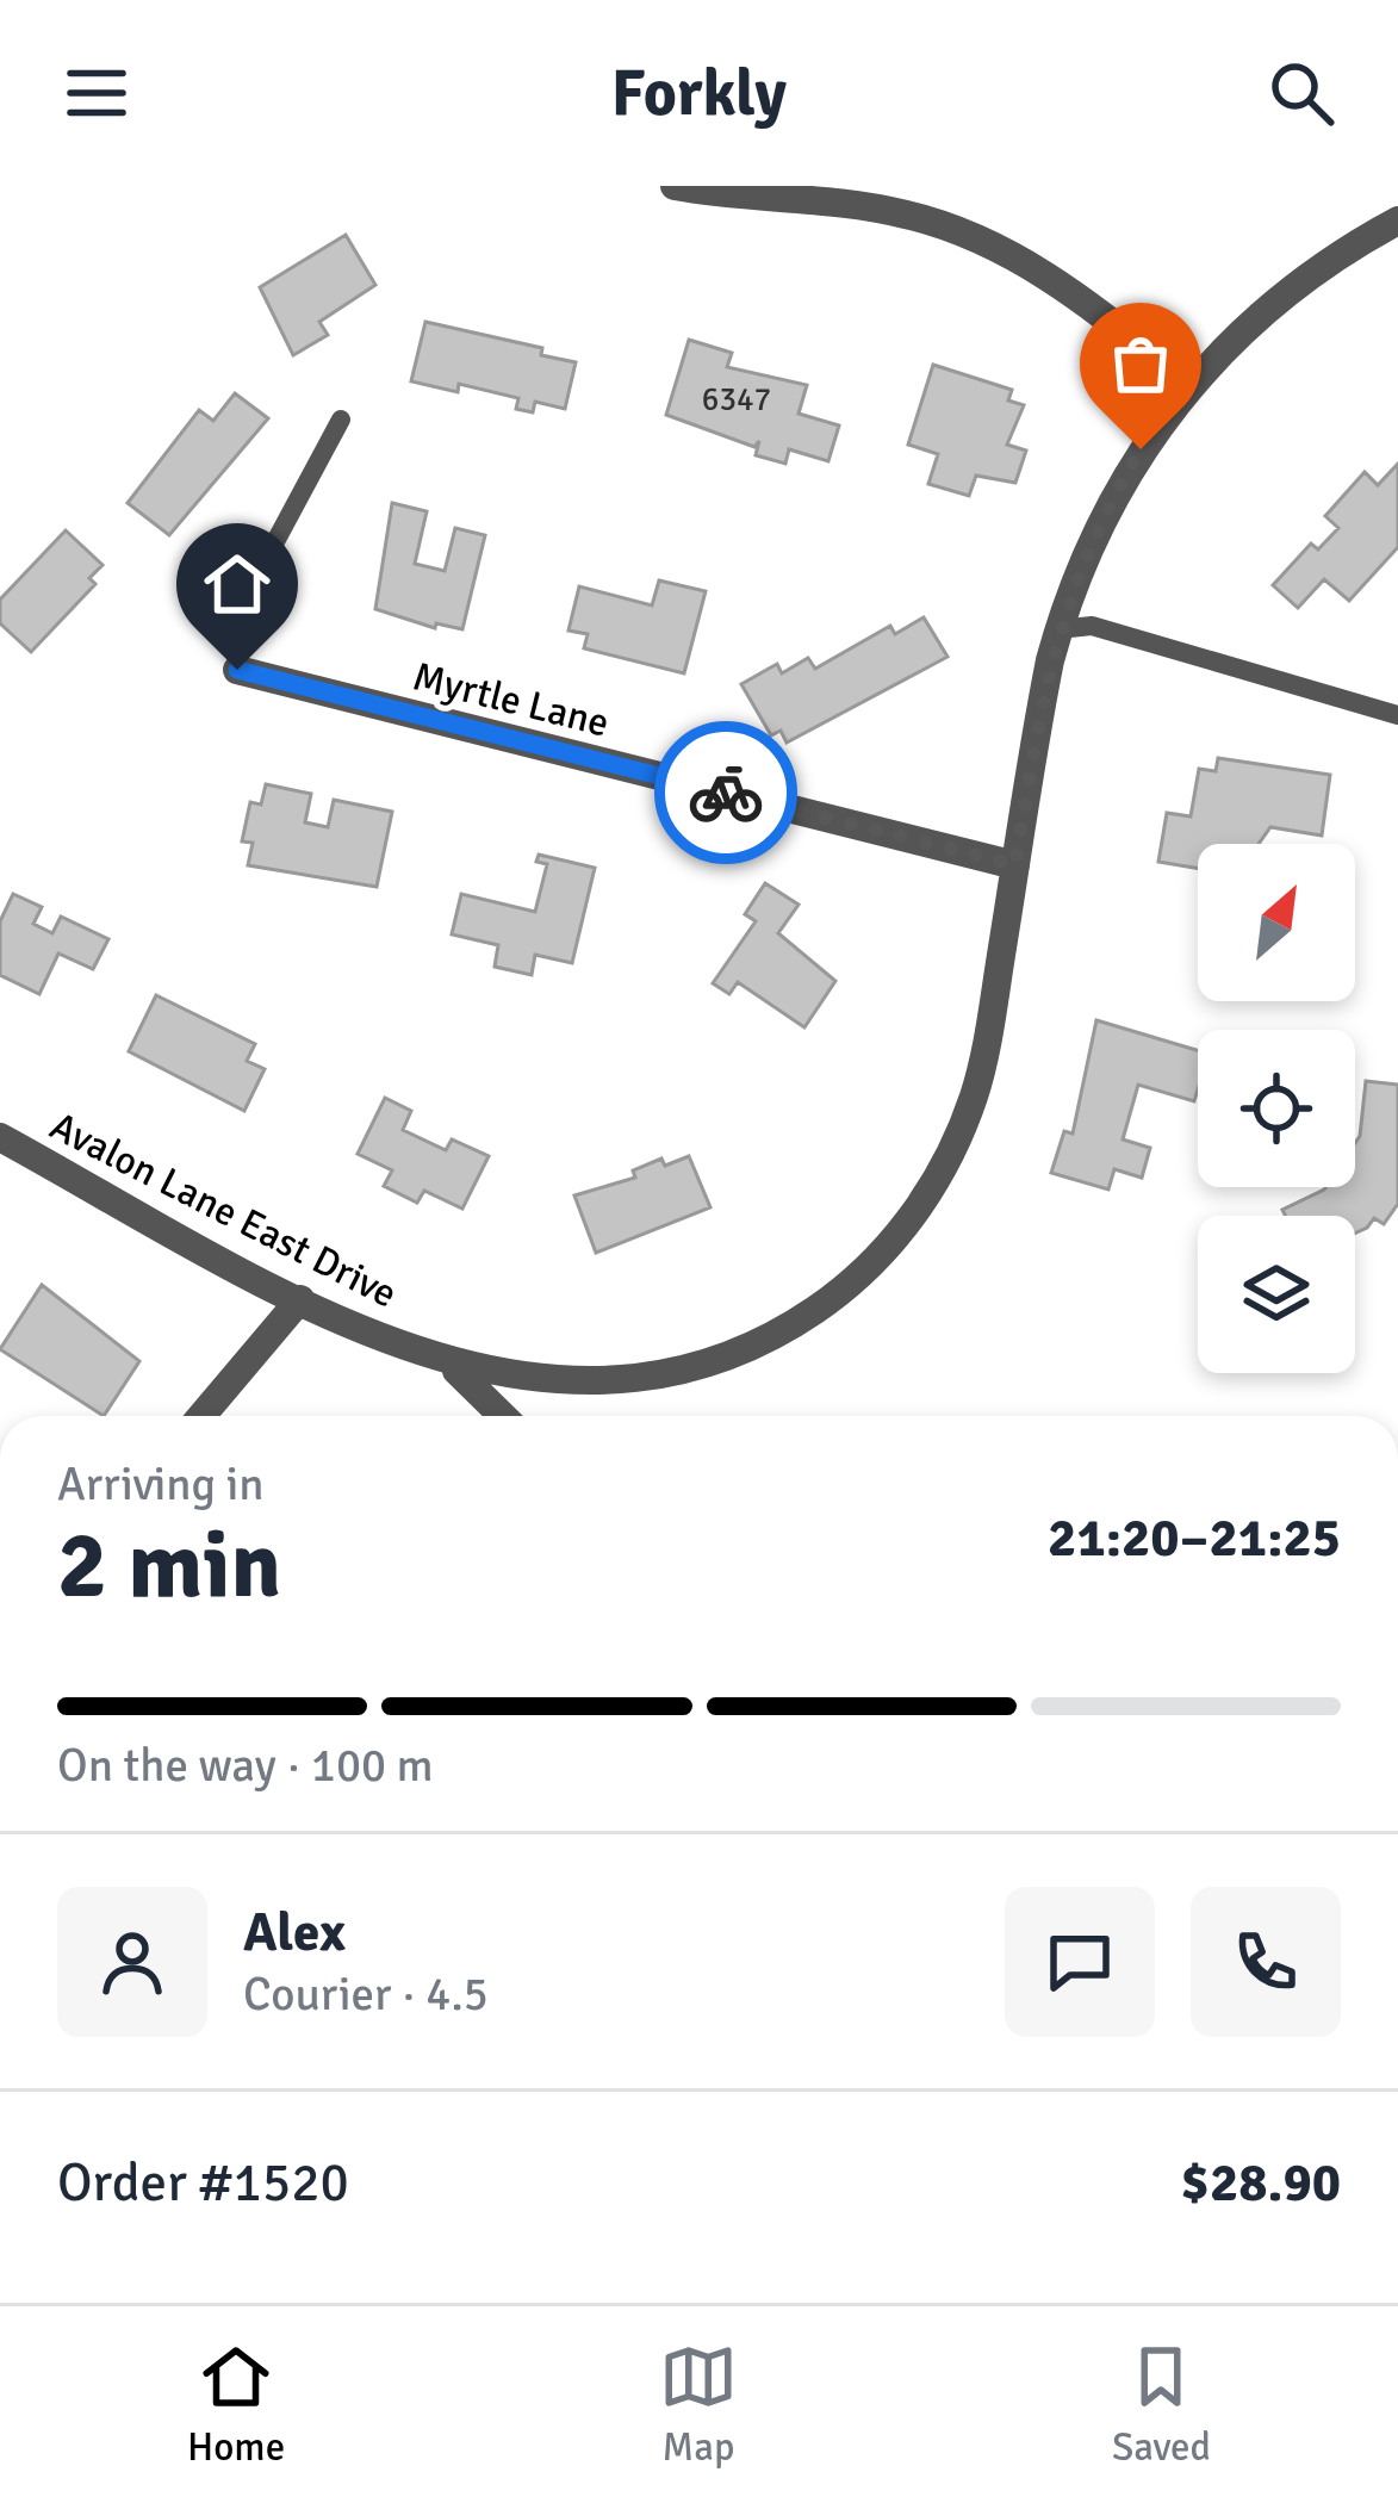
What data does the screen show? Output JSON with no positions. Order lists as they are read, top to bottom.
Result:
{
  "streets": {
    "street": ["Myrtle Lane", "Avalon Lane East Drive"]
  },
  "crossings": [
    ["Myrtle Lane", "Avalon Lane East Drive"]
  ],
  "house_numbers": ["6347"],
  "north": "top right",
  "page": {
    "header": "Forkly",
    "heading": ["2 min", "Arriving in", "21:20–21:25"],
    "panel": [
      "Alex",
      "Courier · 4.5",
      "Order #1520",
      "$28.90"
    ],
    "bar": "On the way · 100 m",
    "tabs": ["Home", "Map", "Saved"]
  }
}
